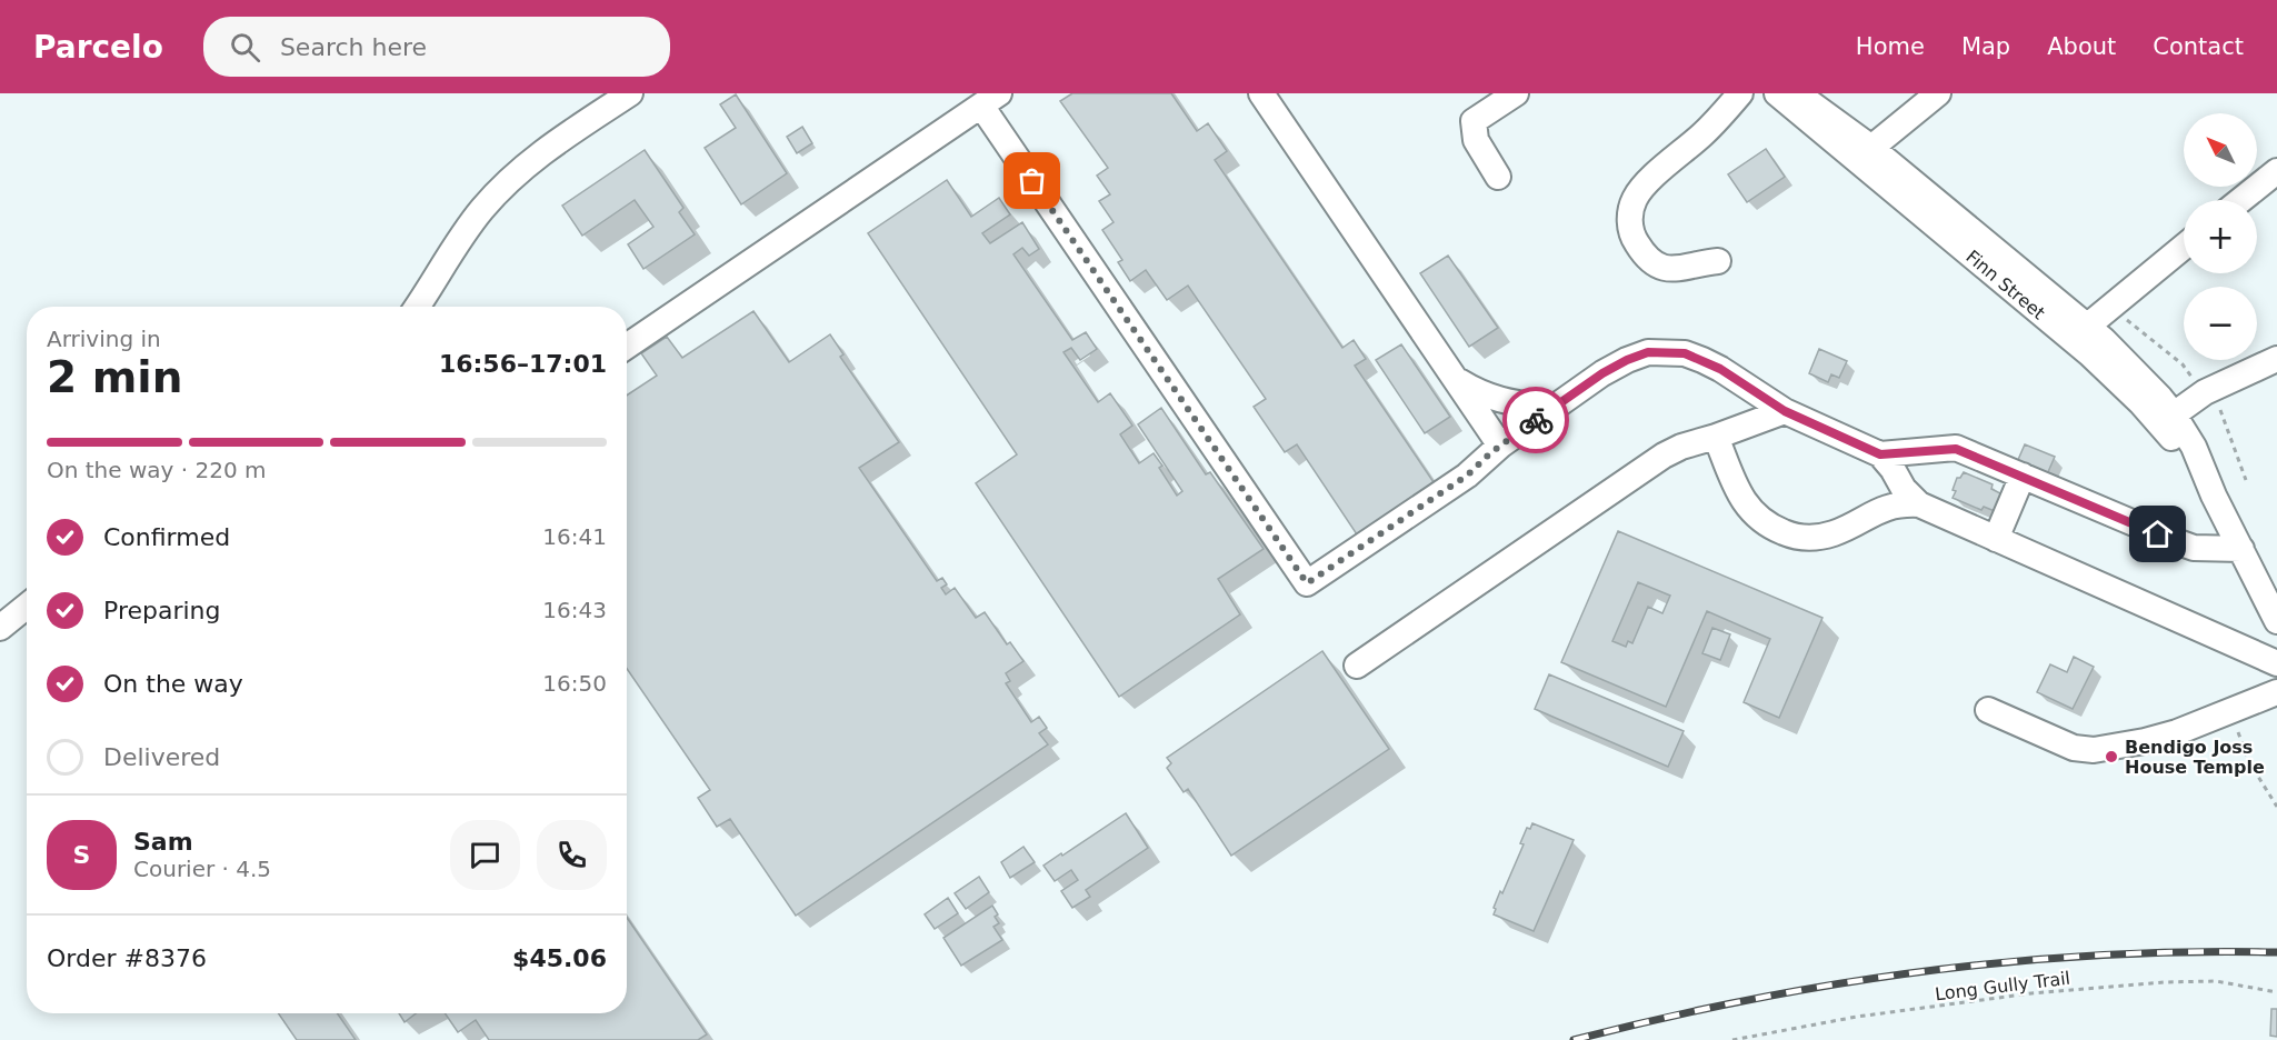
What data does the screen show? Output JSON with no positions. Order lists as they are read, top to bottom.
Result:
{
  "streets": {
    "street": ["Finn Street"],
    "path": ["Long Gully Trail"]
  },
  "places": ["Bendigo Joss House Temple"],
  "north": "top left",
  "page": {
    "header": "Parcelo",
    "search": "Search here",
    "nav": [
      "Home",
      "Map",
      "About",
      "Contact"
    ],
    "map_buttons": ["+", "−"],
    "heading": ["2 min", "Arriving in", "16:56–17:01"],
    "panel": [
      "Sam",
      "Courier · 4.5",
      "Order #8376",
      "$45.06"
    ],
    "bar": "On the way · 220 m",
    "list": [
      ["Confirmed", "16:41"],
      ["Preparing", "16:43"],
      ["On the way", "16:50"],
      "Delivered"
    ],
    "round": "S"
  }
}
